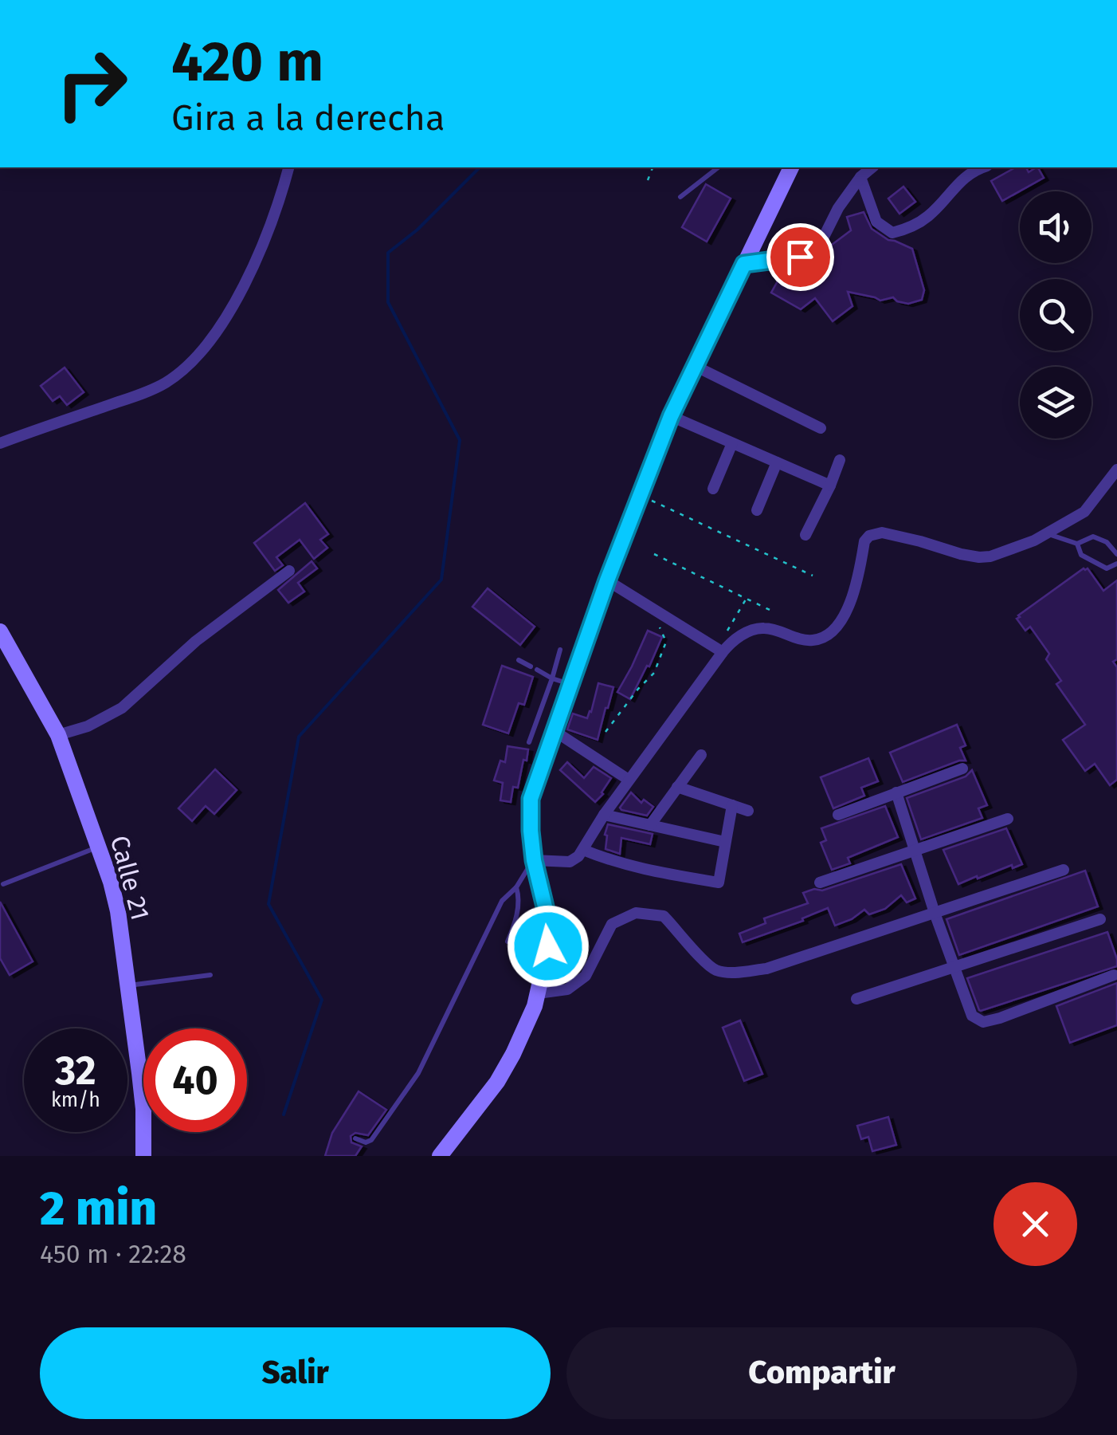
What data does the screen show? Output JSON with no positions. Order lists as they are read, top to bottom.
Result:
{
  "streets": {
    "street": ["Calle 21"]
  },
  "page": {
    "turn": ["420 m", "Gira a la derecha"],
    "speed": "32 km/h",
    "limit": "40",
    "heading": ["2 min", "450 m · 22:28"],
    "buttons": ["Salir", "Compartir"]
  }
}
